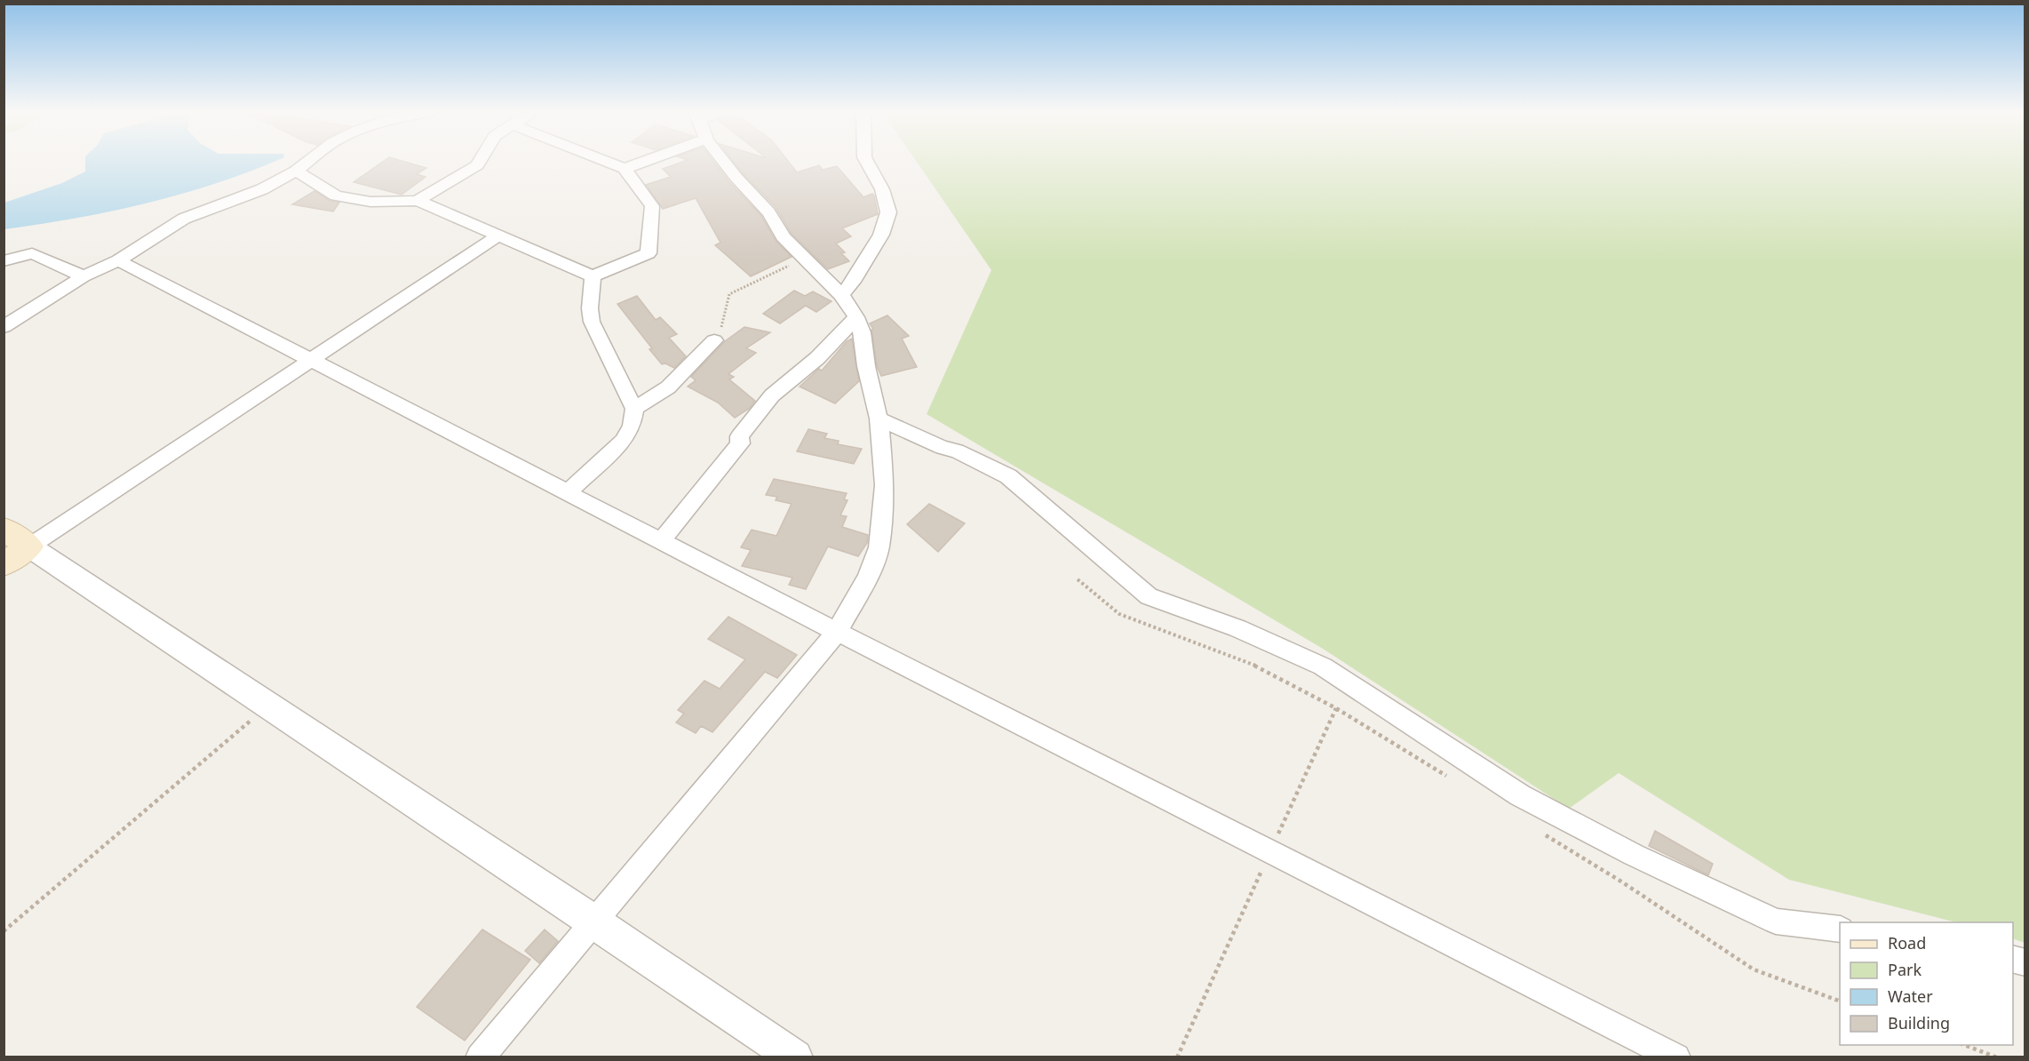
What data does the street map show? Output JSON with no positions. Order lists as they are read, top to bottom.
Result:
{
  "legend": [
    "Road",
    "Park",
    "Water",
    "Building"
  ]
}
